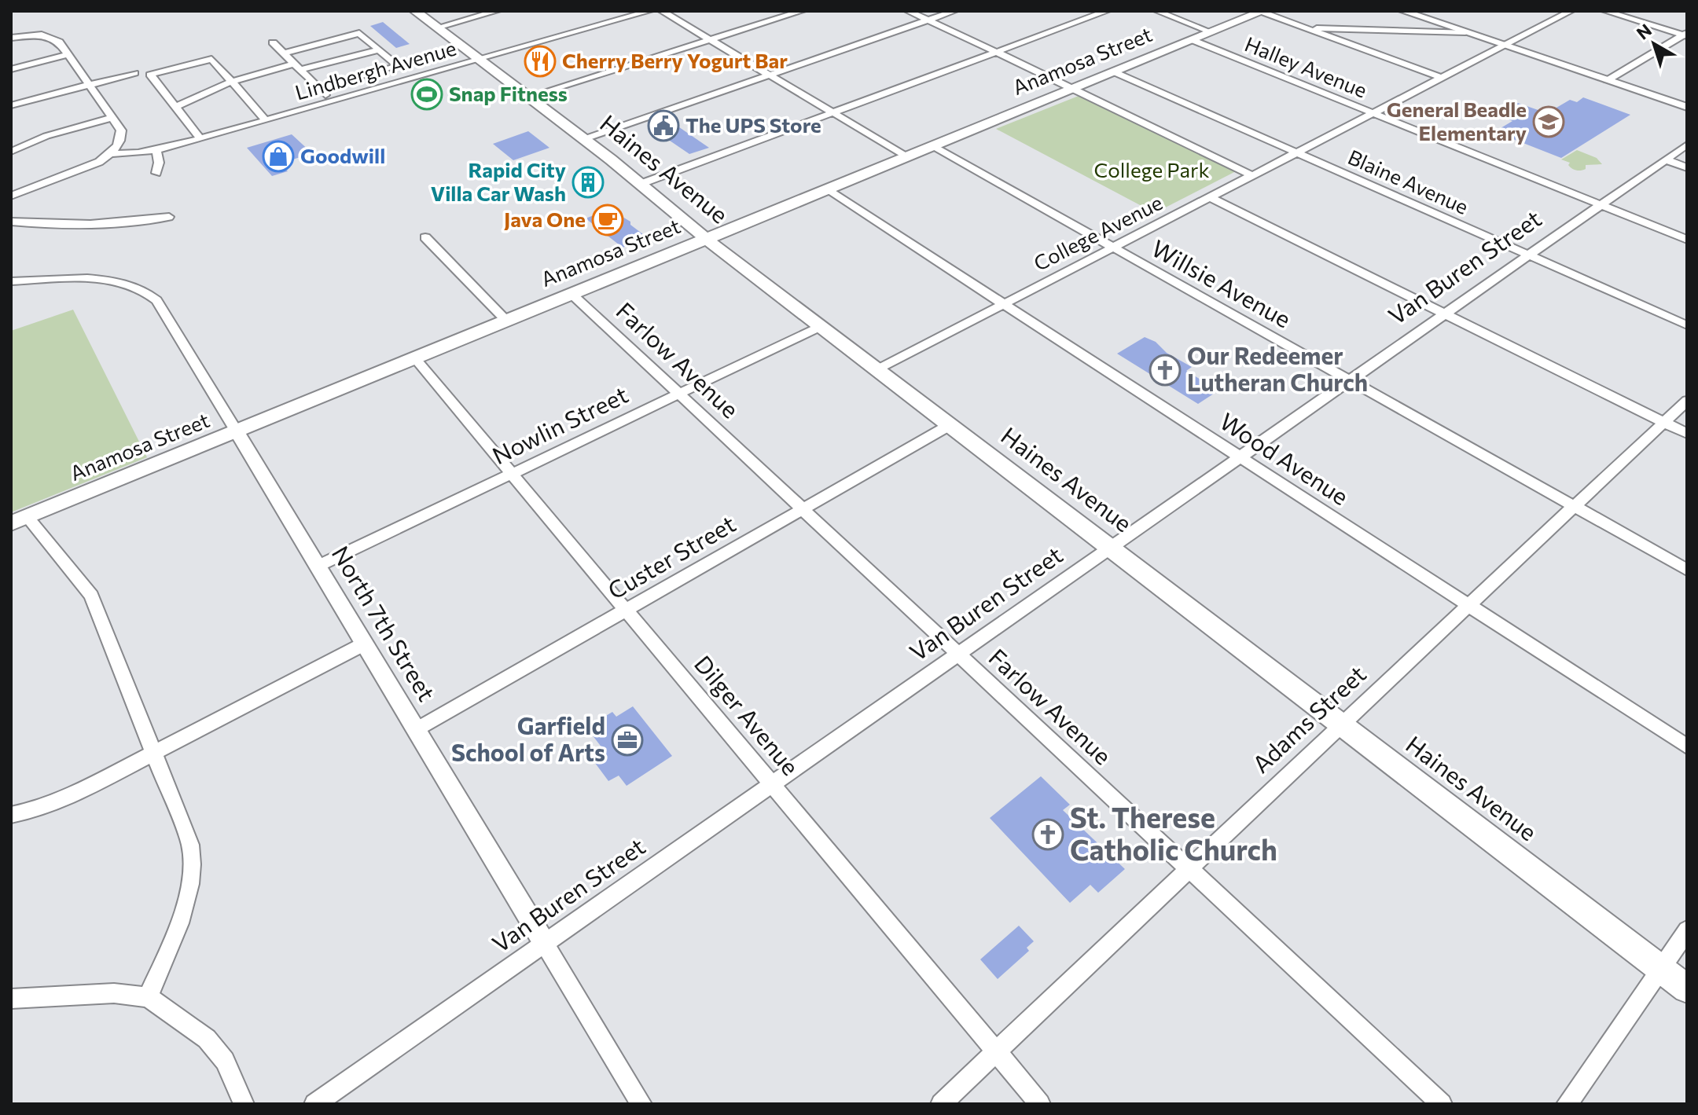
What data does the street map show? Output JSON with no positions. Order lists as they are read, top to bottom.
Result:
{
  "streets": {
    "main road": ["Anamosa Street", "Haines Avenue"],
    "street": [
      "Halley Avenue",
      "Lindbergh Avenue",
      "Blaine Avenue",
      "College Avenue",
      "Van Buren Street",
      "Willsie Avenue",
      "Farlow Avenue",
      "Nowlin Street",
      "Wood Avenue",
      "Custer Street",
      "North 7th Street",
      "Dilger Avenue",
      "Adams Street"
    ]
  },
  "crossings": [
    ["Anamosa Street", "Halley Avenue"],
    ["Anamosa Street", "Haines Avenue"],
    ["Anamosa Street", "Blaine Avenue"],
    ["Anamosa Street", "Willsie Avenue"],
    ["Anamosa Street", "Farlow Avenue"],
    ["Anamosa Street", "Wood Avenue"],
    ["Anamosa Street", "North 7th Street"],
    ["Anamosa Street", "Dilger Avenue"],
    ["Halley Avenue", "College Avenue"],
    ["Halley Avenue", "Van Buren Street"],
    ["Lindbergh Avenue", "Haines Avenue"],
    ["Haines Avenue", "College Avenue"],
    ["Haines Avenue", "Van Buren Street"],
    ["Haines Avenue", "Nowlin Street"],
    ["Haines Avenue", "Custer Street"],
    ["Haines Avenue", "Adams Street"],
    ["Blaine Avenue", "College Avenue"],
    ["Blaine Avenue", "Van Buren Street"],
    ["College Avenue", "Willsie Avenue"],
    ["College Avenue", "Wood Avenue"],
    ["Van Buren Street", "Willsie Avenue"],
    ["Van Buren Street", "Farlow Avenue"],
    ["Van Buren Street", "Wood Avenue"],
    ["Van Buren Street", "North 7th Street"],
    ["Van Buren Street", "Dilger Avenue"],
    ["Willsie Avenue", "Adams Street"],
    ["Farlow Avenue", "Nowlin Street"],
    ["Farlow Avenue", "Custer Street"],
    ["Farlow Avenue", "Adams Street"],
    ["Nowlin Street", "North 7th Street"],
    ["Nowlin Street", "Dilger Avenue"],
    ["Wood Avenue", "Adams Street"],
    ["Custer Street", "North 7th Street"],
    ["Custer Street", "Dilger Avenue"],
    ["Dilger Avenue", "Adams Street"]
  ],
  "parks": ["College Park"],
  "places": {
    "restaurant": ["Cherry Berry Yogurt Bar"],
    "sports": ["Snap Fitness"],
    "school or university": ["General Beadle Elementary"],
    "public building": ["The UPS Store"],
    "shop": ["Goodwill"],
    "building": ["Rapid City Villa Car Wash"],
    "cafe": ["Java One"],
    "church": ["Our Redeemer Lutheran Church", "St. Therese Catholic Church"],
    "office": ["Garfield School of Arts"]
  },
  "north": "top left"
}
